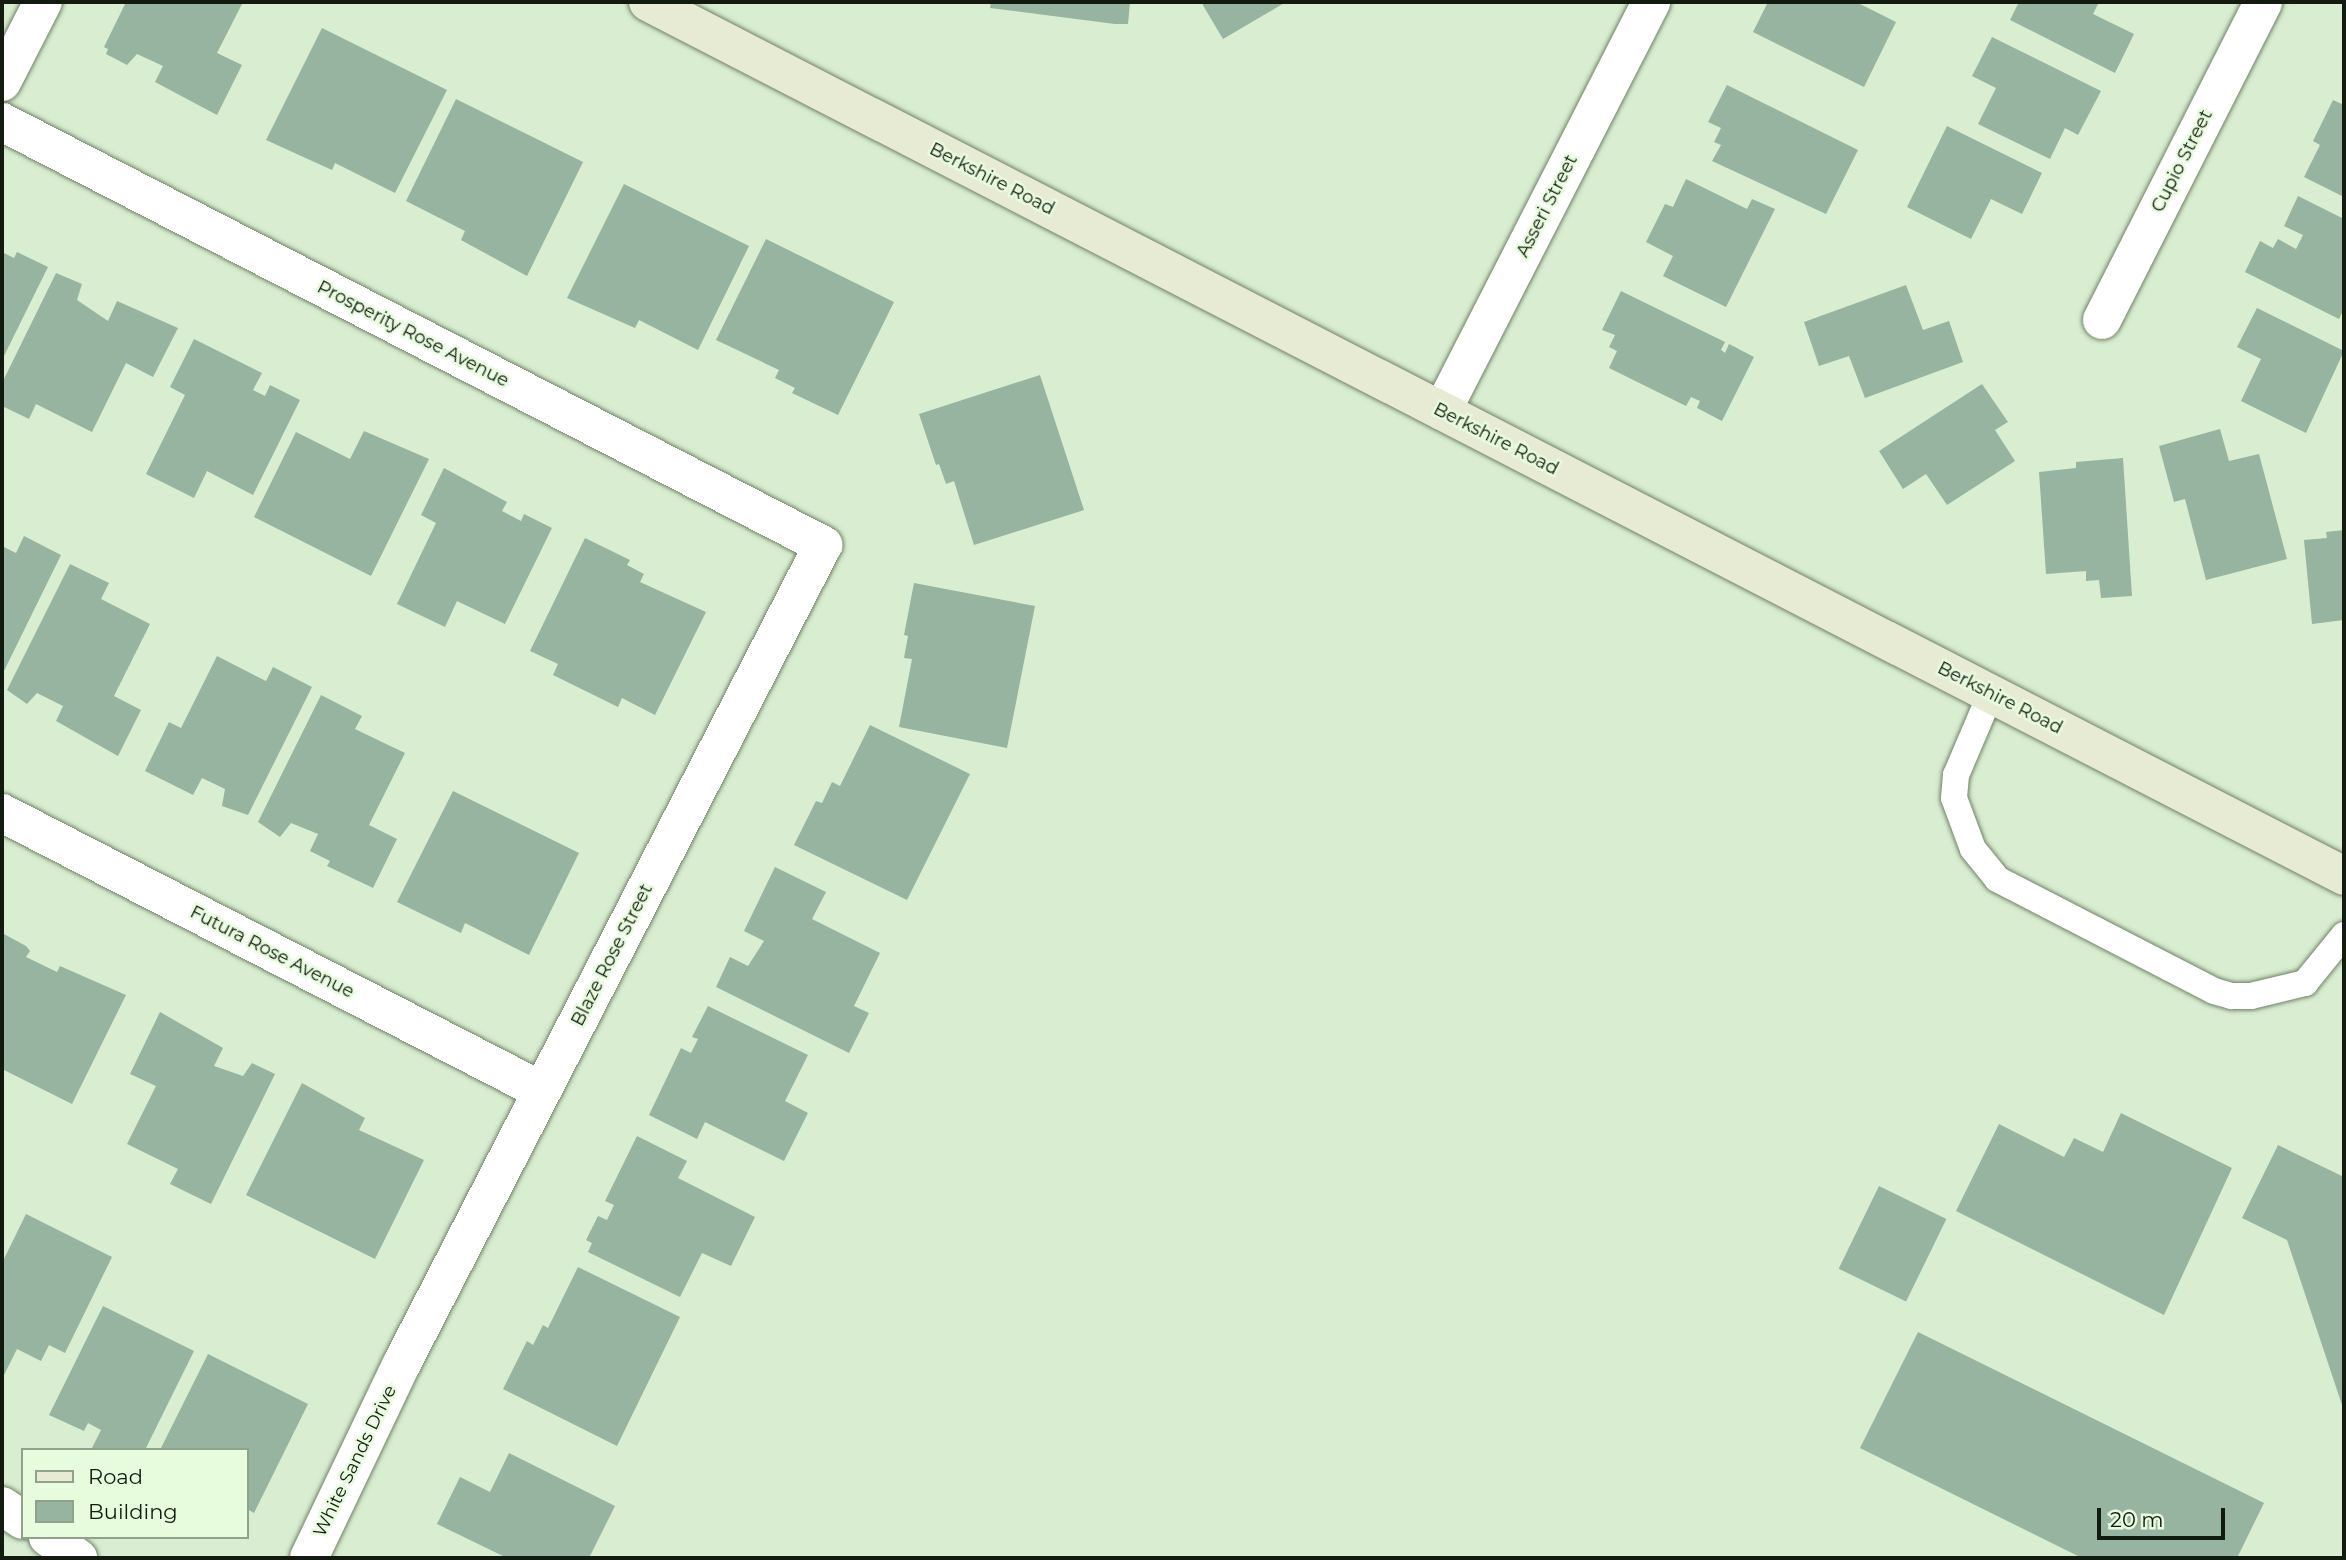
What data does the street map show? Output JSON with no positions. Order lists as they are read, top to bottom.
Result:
{
  "streets": {
    "street": [
      "Cupio Street",
      "Berkshire Road",
      "Asseri Street",
      "Prosperity Rose Avenue",
      "Futura Rose Avenue",
      "Blaze Rose Street",
      "White Sands Drive"
    ]
  },
  "crossings": [
    ["Berkshire Road", "Asseri Street"],
    ["Prosperity Rose Avenue", "Blaze Rose Street"],
    ["Futura Rose Avenue", "Blaze Rose Street"],
    ["Blaze Rose Street", "White Sands Drive"]
  ],
  "legend": ["Road", "Building"],
  "scale_bar": "20 m"
}
